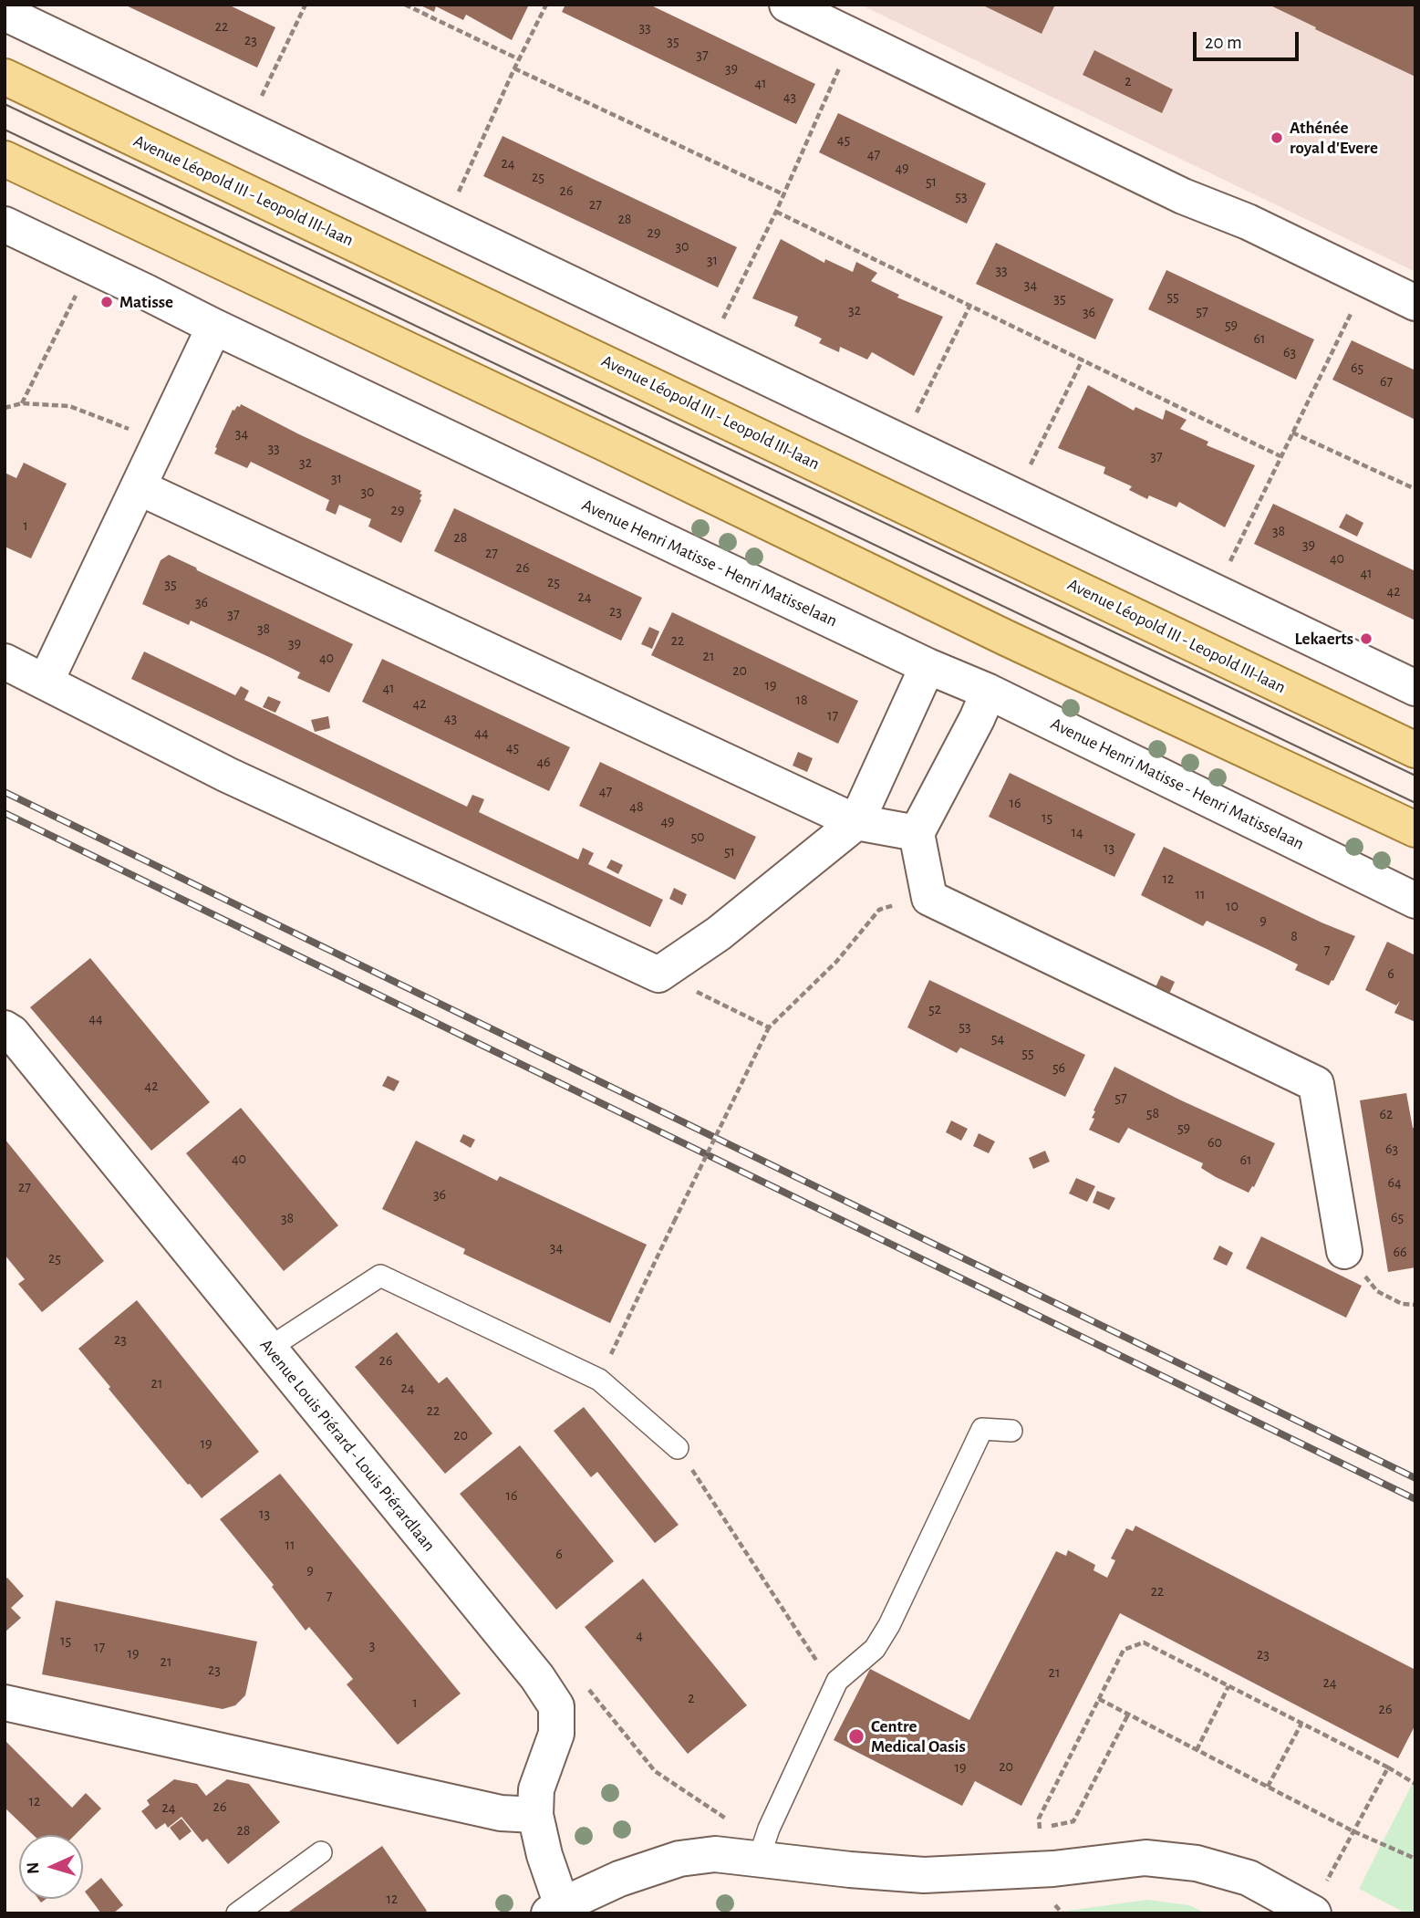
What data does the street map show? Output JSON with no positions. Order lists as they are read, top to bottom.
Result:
{
  "streets": {
    "main road": ["Avenue Léopold III - Leopold III-laan"],
    "street": ["Avenue Henri Matisse - Henri Matisselaan", "Avenue Louis Piérard - Louis Piérardlaan"]
  },
  "places": [
    "Athénée royal d'Evere",
    "Matisse",
    "Lekaerts",
    "Centre Medical Oasis"
  ],
  "house_numbers": [
    "22",
    "33",
    "23",
    "35",
    "37",
    "39",
    "2",
    "41",
    "43",
    "45",
    "47",
    "24",
    "49",
    "25",
    "51",
    "26",
    "53",
    "27",
    "28",
    "29",
    "30",
    "31",
    "33",
    "34",
    "55",
    "35",
    "32",
    "57",
    "36",
    "59",
    "61",
    "63",
    "65",
    "67",
    "34",
    "33",
    "37",
    "32",
    "31",
    "30",
    "29",
    "1",
    "38",
    "28",
    "39",
    "27",
    "40",
    "26",
    "41",
    "25",
    "35",
    "42",
    "24",
    "36",
    "23",
    "37",
    "38",
    "22",
    "39",
    "21",
    "40",
    "20",
    "19",
    "41",
    "18",
    "42",
    "17",
    "43",
    "44",
    "45",
    "46",
    "47",
    "16",
    "48",
    "15",
    "49",
    "14",
    "50",
    "13",
    "51",
    "12",
    "11",
    "10",
    "9",
    "8",
    "7",
    "6",
    "52",
    "44",
    "53",
    "54",
    "55",
    "56",
    "42",
    "57",
    "58",
    "62",
    "59",
    "60",
    "63",
    "40",
    "61",
    "64",
    "27",
    "36",
    "65",
    "38",
    "34",
    "66",
    "25",
    "23",
    "26",
    "21",
    "24",
    "22",
    "20",
    "19",
    "16",
    "13",
    "11",
    "6",
    "9",
    "22",
    "7",
    "4",
    "15",
    "3",
    "17",
    "19",
    "23",
    "21",
    "23",
    "21",
    "24",
    "2",
    "1",
    "26",
    "20",
    "19",
    "12",
    "26",
    "24",
    "28",
    "12"
  ],
  "scale_bar": "20 m",
  "north": "left"
}
